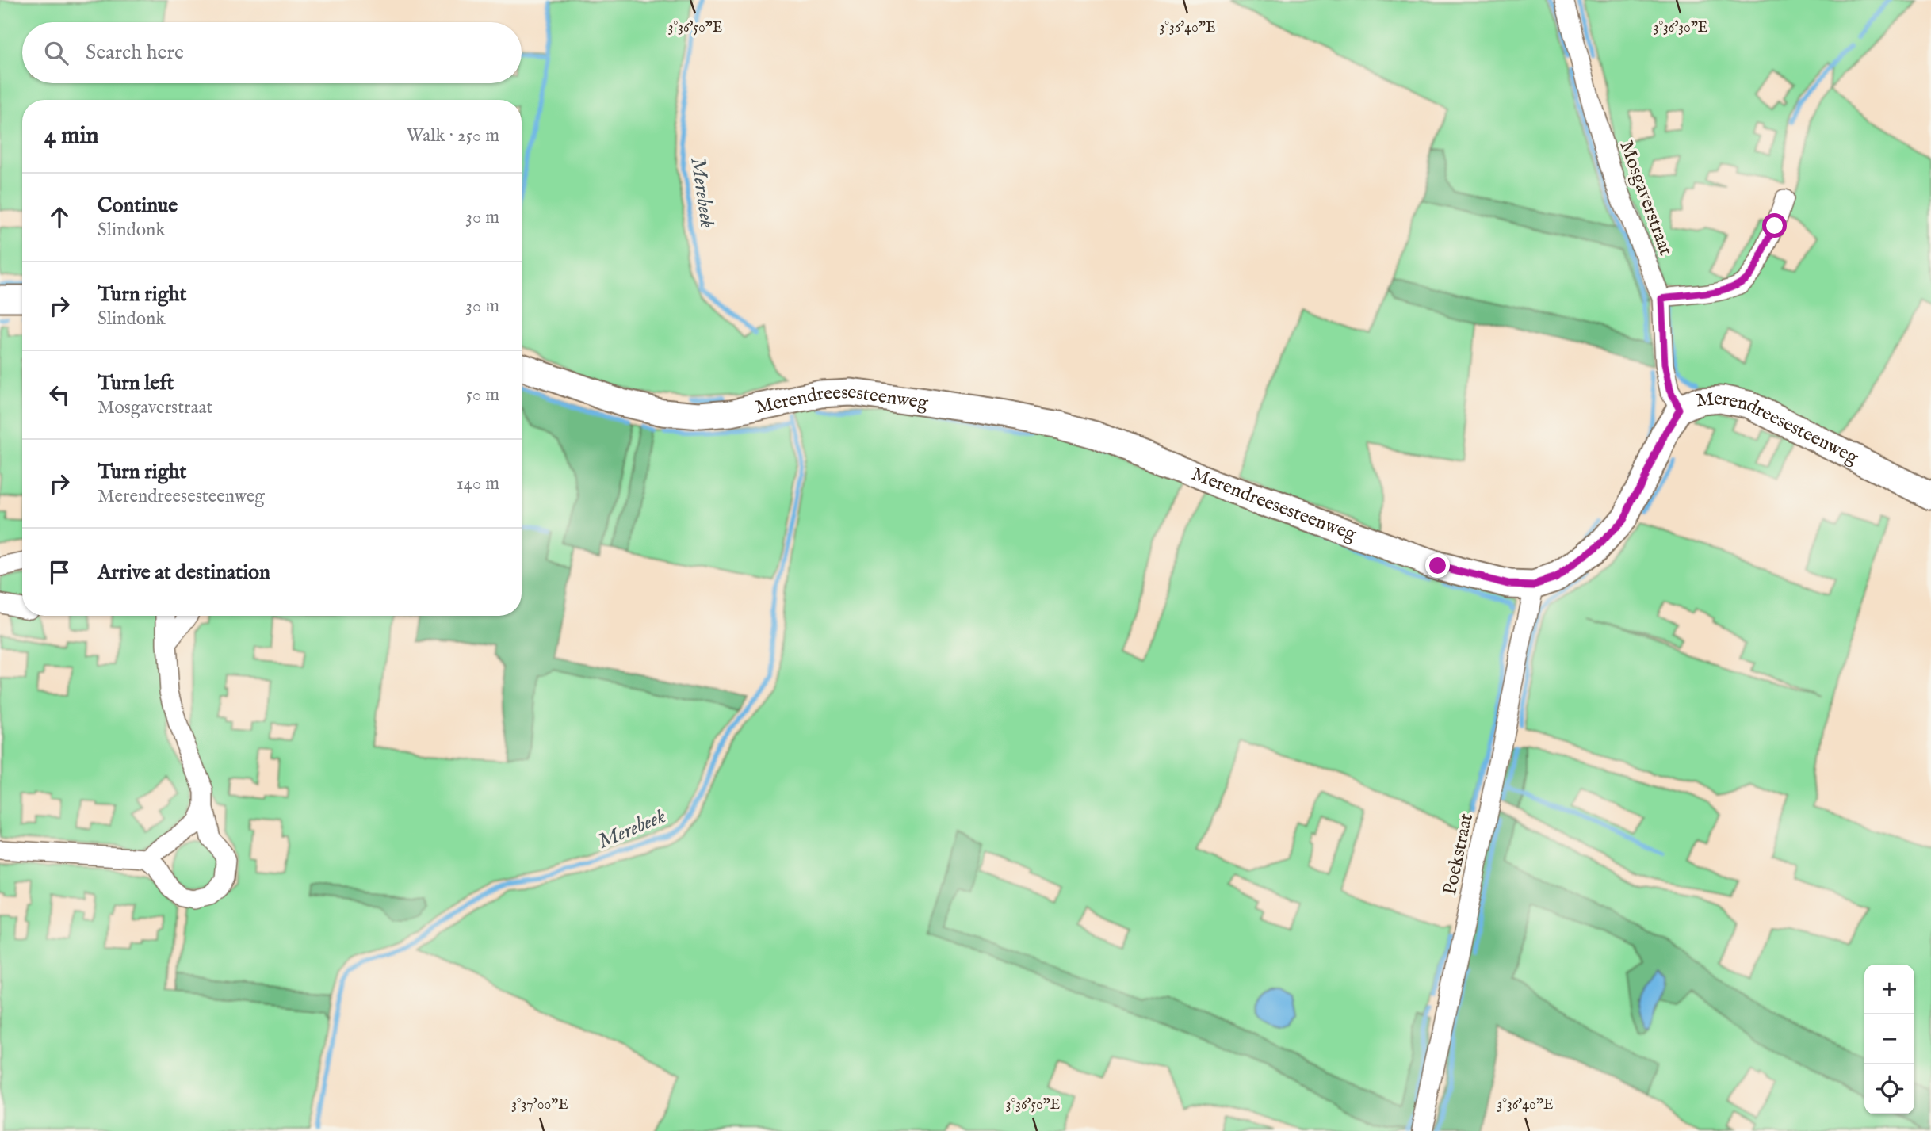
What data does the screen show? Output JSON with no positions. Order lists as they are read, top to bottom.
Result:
{
  "streets": {
    "main road": ["Merendreesesteenweg"],
    "street": ["Mosgaverstraat", "Poekstraat"]
  },
  "crossings": [
    ["Mosgaverstraat", "Merendreesesteenweg"],
    ["Merendreesesteenweg", "Poekstraat"]
  ],
  "water": ["Merebeek"],
  "page": {
    "search": "Search here",
    "heading": ["4 min", "Walk · 250 m"],
    "list": [
      ["Continue", "Slindonk", "30 m"],
      ["Turn right", "Slindonk", "30 m"],
      ["Turn left", "Mosgaverstraat", "50 m"],
      ["Turn right", "Merendreesesteenweg", "140 m"],
      "Arrive at destination"
    ],
    "map_buttons": ["+", "−"]
  },
  "coordinates": [
    "3°36'50\"E",
    "3°36'40\"E",
    "3°36'30\"E",
    "3°37'00\"E"
  ]
}
